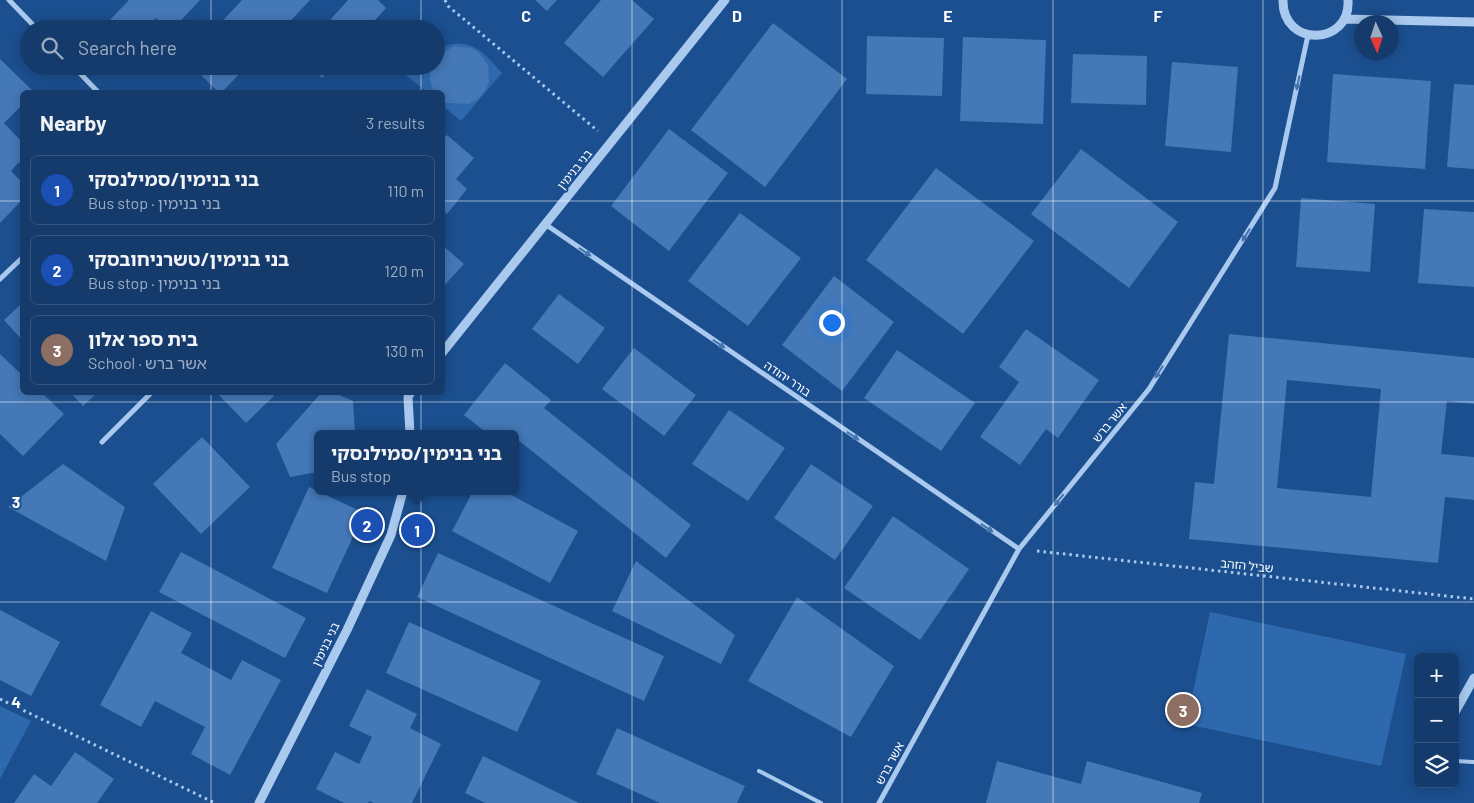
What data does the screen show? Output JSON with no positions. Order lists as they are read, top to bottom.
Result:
{
  "streets": {
    "street": ["בני בנימין", "בורר יהודה", "אשר ברש"],
    "path": ["שביל הזהב"]
  },
  "crossings": [
    ["בני בנימין", "בורר יהודה"],
    ["בורר יהודה", "אשר ברש"],
    ["בורר יהודה", "שביל הזהב"],
    ["אשר ברש", "שביל הזהב"]
  ],
  "one_way": ["בורר יהודה", "אשר ברש"],
  "north": "bottom",
  "page": {
    "search": "Search here",
    "heading": ["Nearby", "3 results"],
    "list": [
      {
        "mark": "1",
        "name": "בני בנימין/סמילנסקי",
        "note": "Bus stop · בני בנימין",
        "value": "110 m"
      },
      {
        "mark": "2",
        "name": "בני בנימין/טשרניחובסקי",
        "note": "Bus stop · בני בנימין",
        "value": "120 m"
      },
      {
        "mark": "3",
        "name": "בית ספר אלון",
        "note": "School · אשר ברש",
        "value": "130 m"
      }
    ],
    "popup": ["בני בנימין/סמילנסקי", "Bus stop"],
    "pins": ["2", "1", "3"],
    "map_buttons": ["+", "−"]
  },
  "grid": {
    "columns": [
      "C",
      "D",
      "E",
      "F"
    ],
    "rows": ["3", "4"]
  }
}
